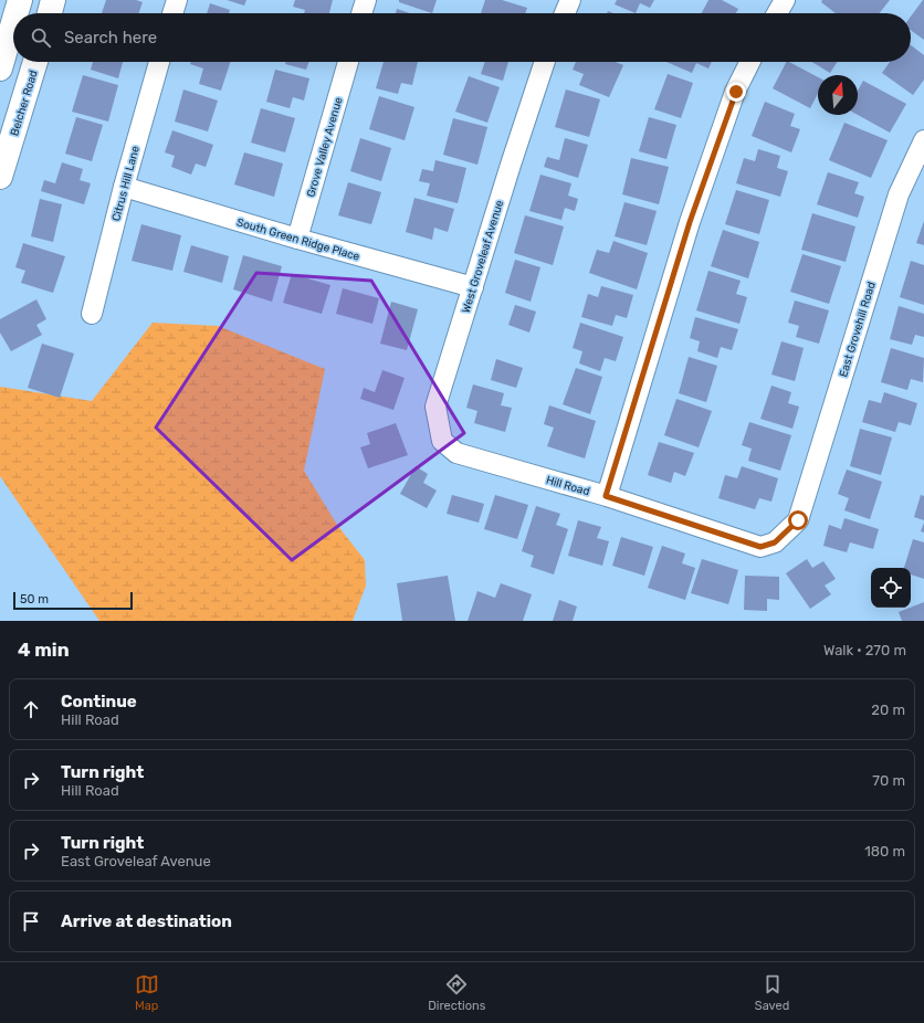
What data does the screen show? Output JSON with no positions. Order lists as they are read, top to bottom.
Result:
{
  "streets": {
    "main road": ["Belcher Road"],
    "street": [
      "Grove Valley Avenue",
      "Citrus Hill Lane",
      "South Green Ridge Place",
      "West Groveleaf Avenue",
      "East Grovehill Road",
      "Hill Road"
    ]
  },
  "crossings": [
    ["Grove Valley Avenue", "South Green Ridge Place"],
    ["Citrus Hill Lane", "South Green Ridge Place"],
    ["South Green Ridge Place", "West Groveleaf Avenue"],
    ["West Groveleaf Avenue", "Hill Road"],
    ["East Grovehill Road", "Hill Road"]
  ],
  "scale_bar": "50 m",
  "north": "top",
  "page": {
    "search": "Search here",
    "scale": "50 m",
    "heading": ["4 min", "Walk · 270 m"],
    "list": [
      ["Continue", "Hill Road", "20 m"],
      ["Turn right", "Hill Road", "70 m"],
      ["Turn right", "East Groveleaf Avenue", "180 m"],
      "Arrive at destination"
    ],
    "nav": ["Map", "Directions", "Saved"]
  }
}
